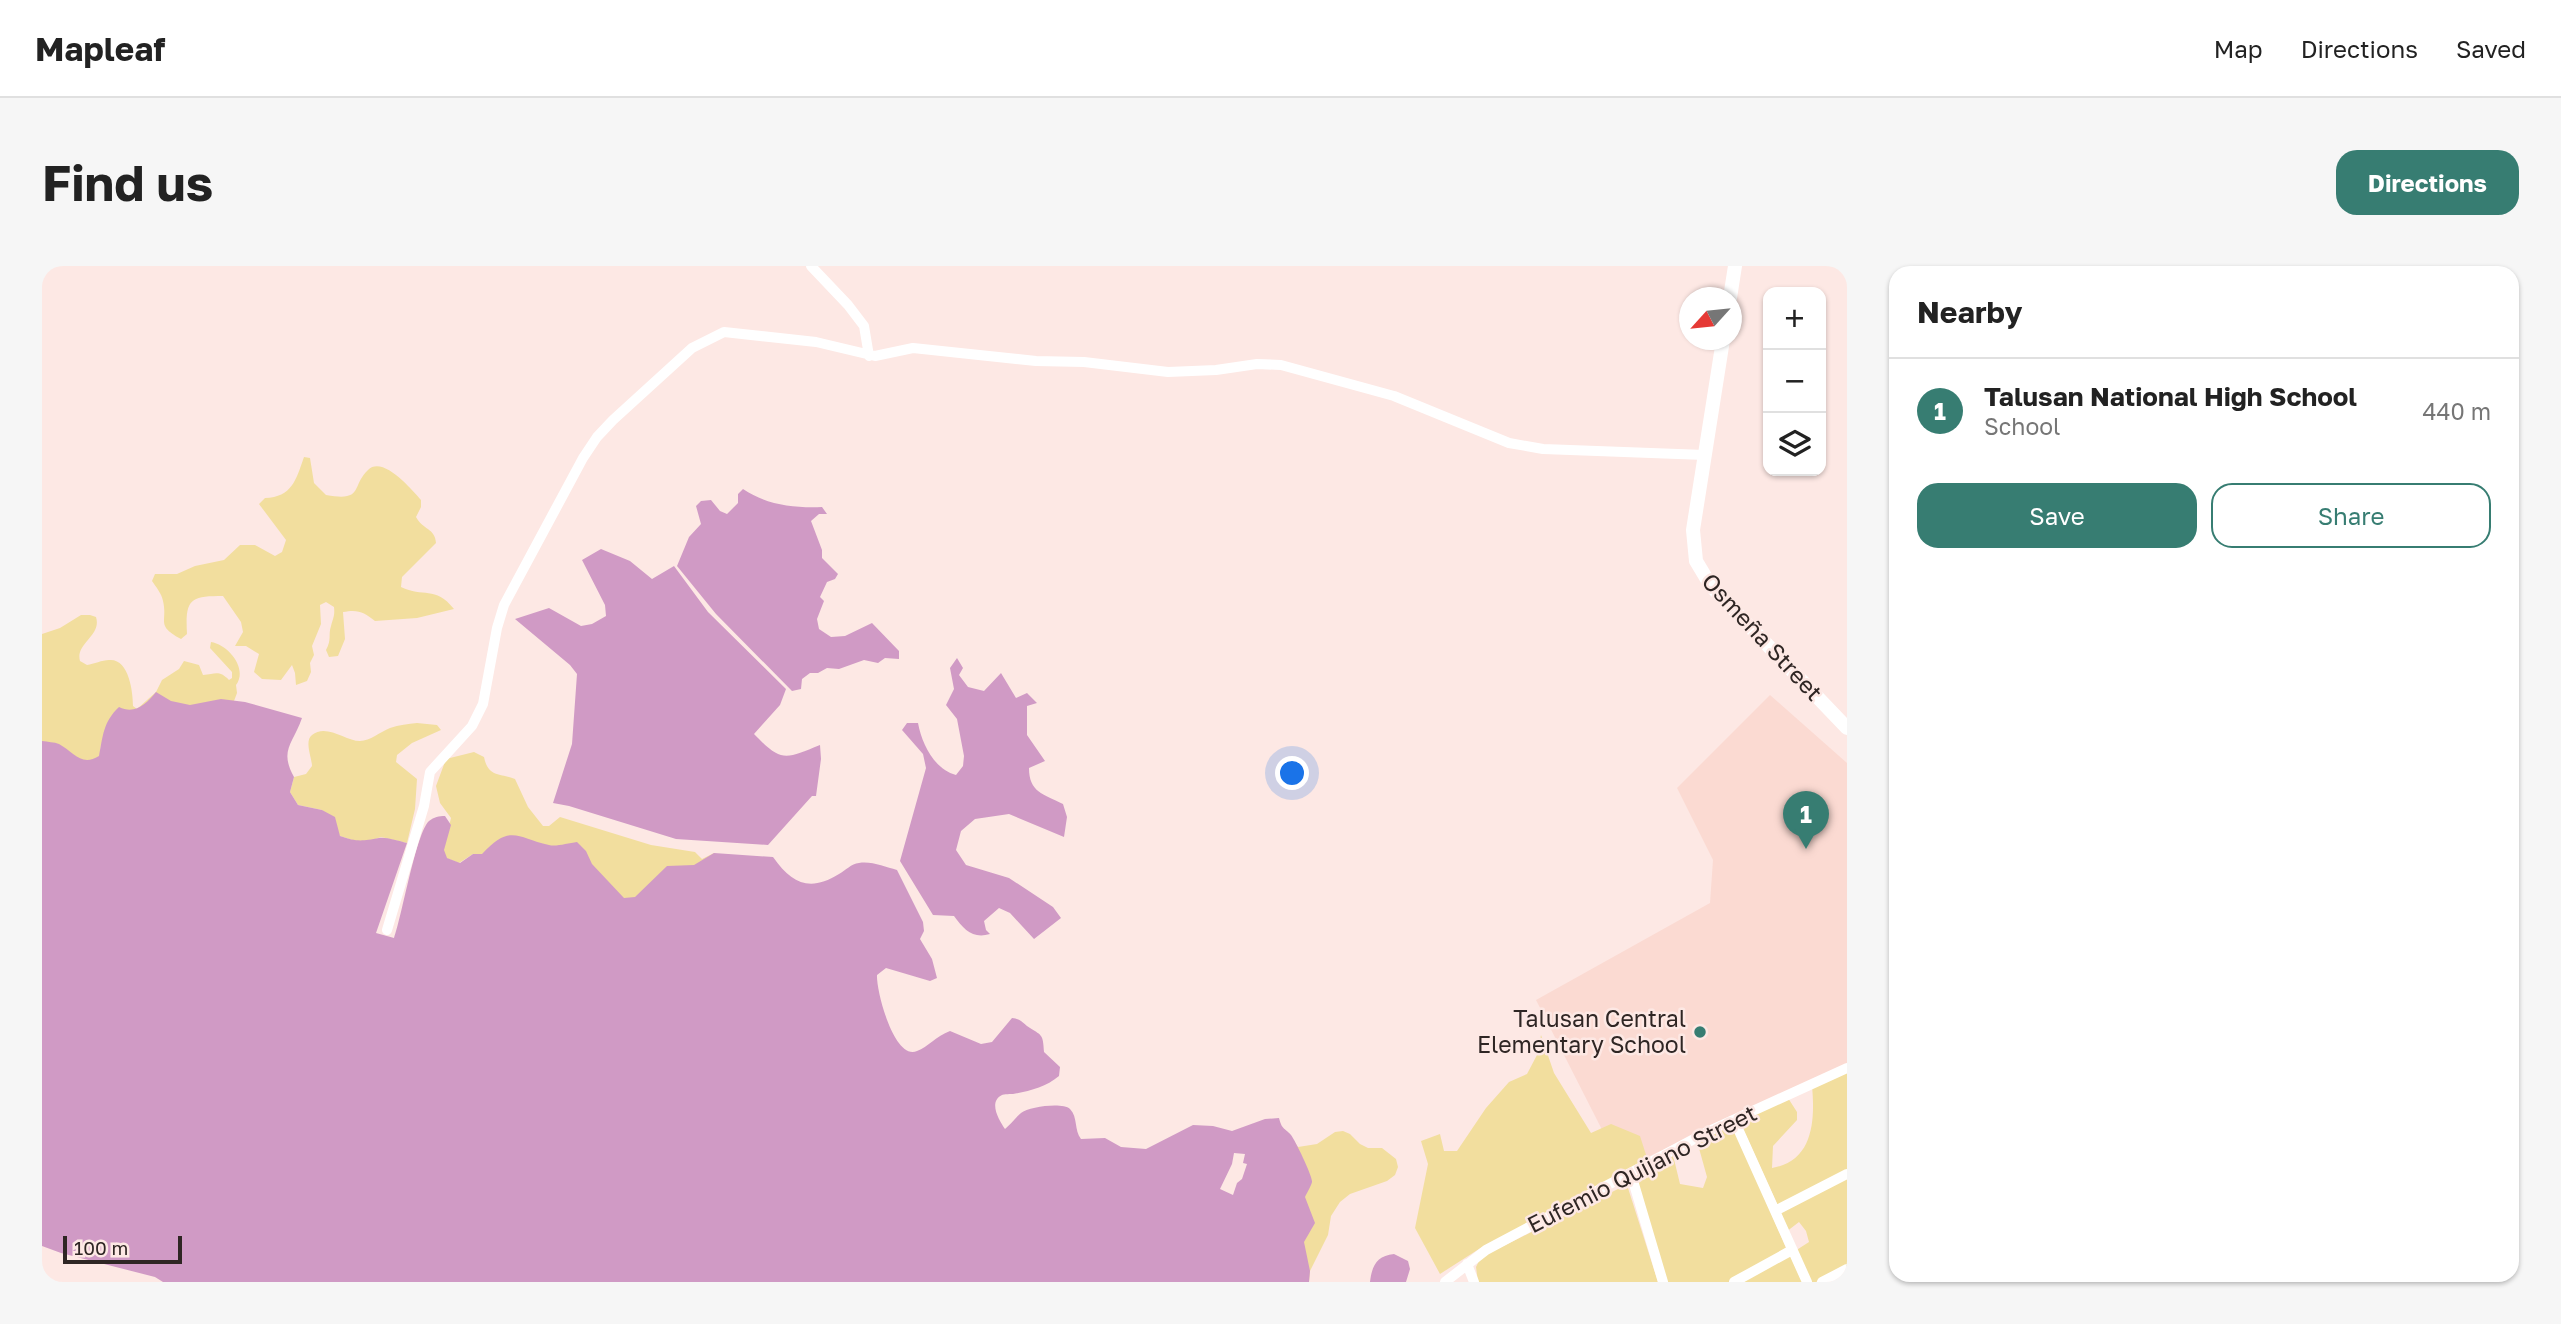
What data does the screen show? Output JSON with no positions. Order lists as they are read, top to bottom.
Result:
{
  "streets": {
    "main road": ["Osmeña Street"],
    "street": ["Eufemio Quijano Street"]
  },
  "places": ["Talusan Central Elementary School"],
  "scale_bar": "100 m",
  "north": "bottom left",
  "page": {
    "header": "Mapleaf",
    "nav": ["Map", "Directions", "Saved"],
    "buttons": [
      "Directions",
      ["Save", "Share"]
    ],
    "title": "Find us",
    "heading": "Nearby",
    "map_buttons": ["+", "−"],
    "list": [
      {
        "mark": "1",
        "name": "Talusan National High School",
        "note": "School",
        "value": "440 m"
      }
    ],
    "pins": "1",
    "scale": "100 m"
  }
}
